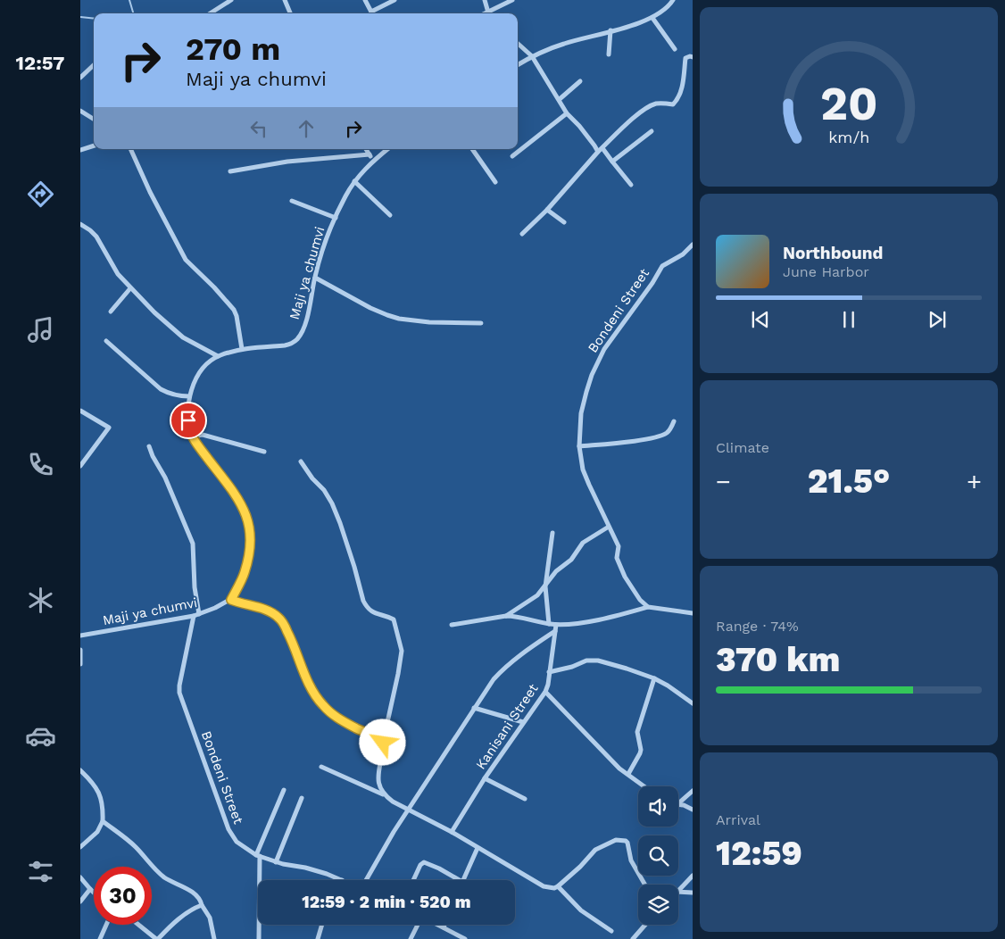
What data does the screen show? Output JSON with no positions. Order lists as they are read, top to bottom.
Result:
{
  "streets": {
    "street": ["Maji ya chumvi", "Bondeni Street", "Kanisani Street"]
  },
  "crossings": [
    ["Maji ya chumvi", "Bondeni Street"]
  ],
  "page": {
    "tabs": "12:57",
    "turn": ["270 m", "Maji ya chumvi"],
    "song": ["Northbound", "June Harbor"],
    "tile": [
      "Climate",
      ["Range · 74%", "370 km"],
      ["Arrival", "12:59"]
    ],
    "heat": ["−", "21.5°", "+"],
    "limit": "30",
    "trip": "12:59 · 2 min · 520 m",
    "gauge": ["20", "km/h"]
  }
}
